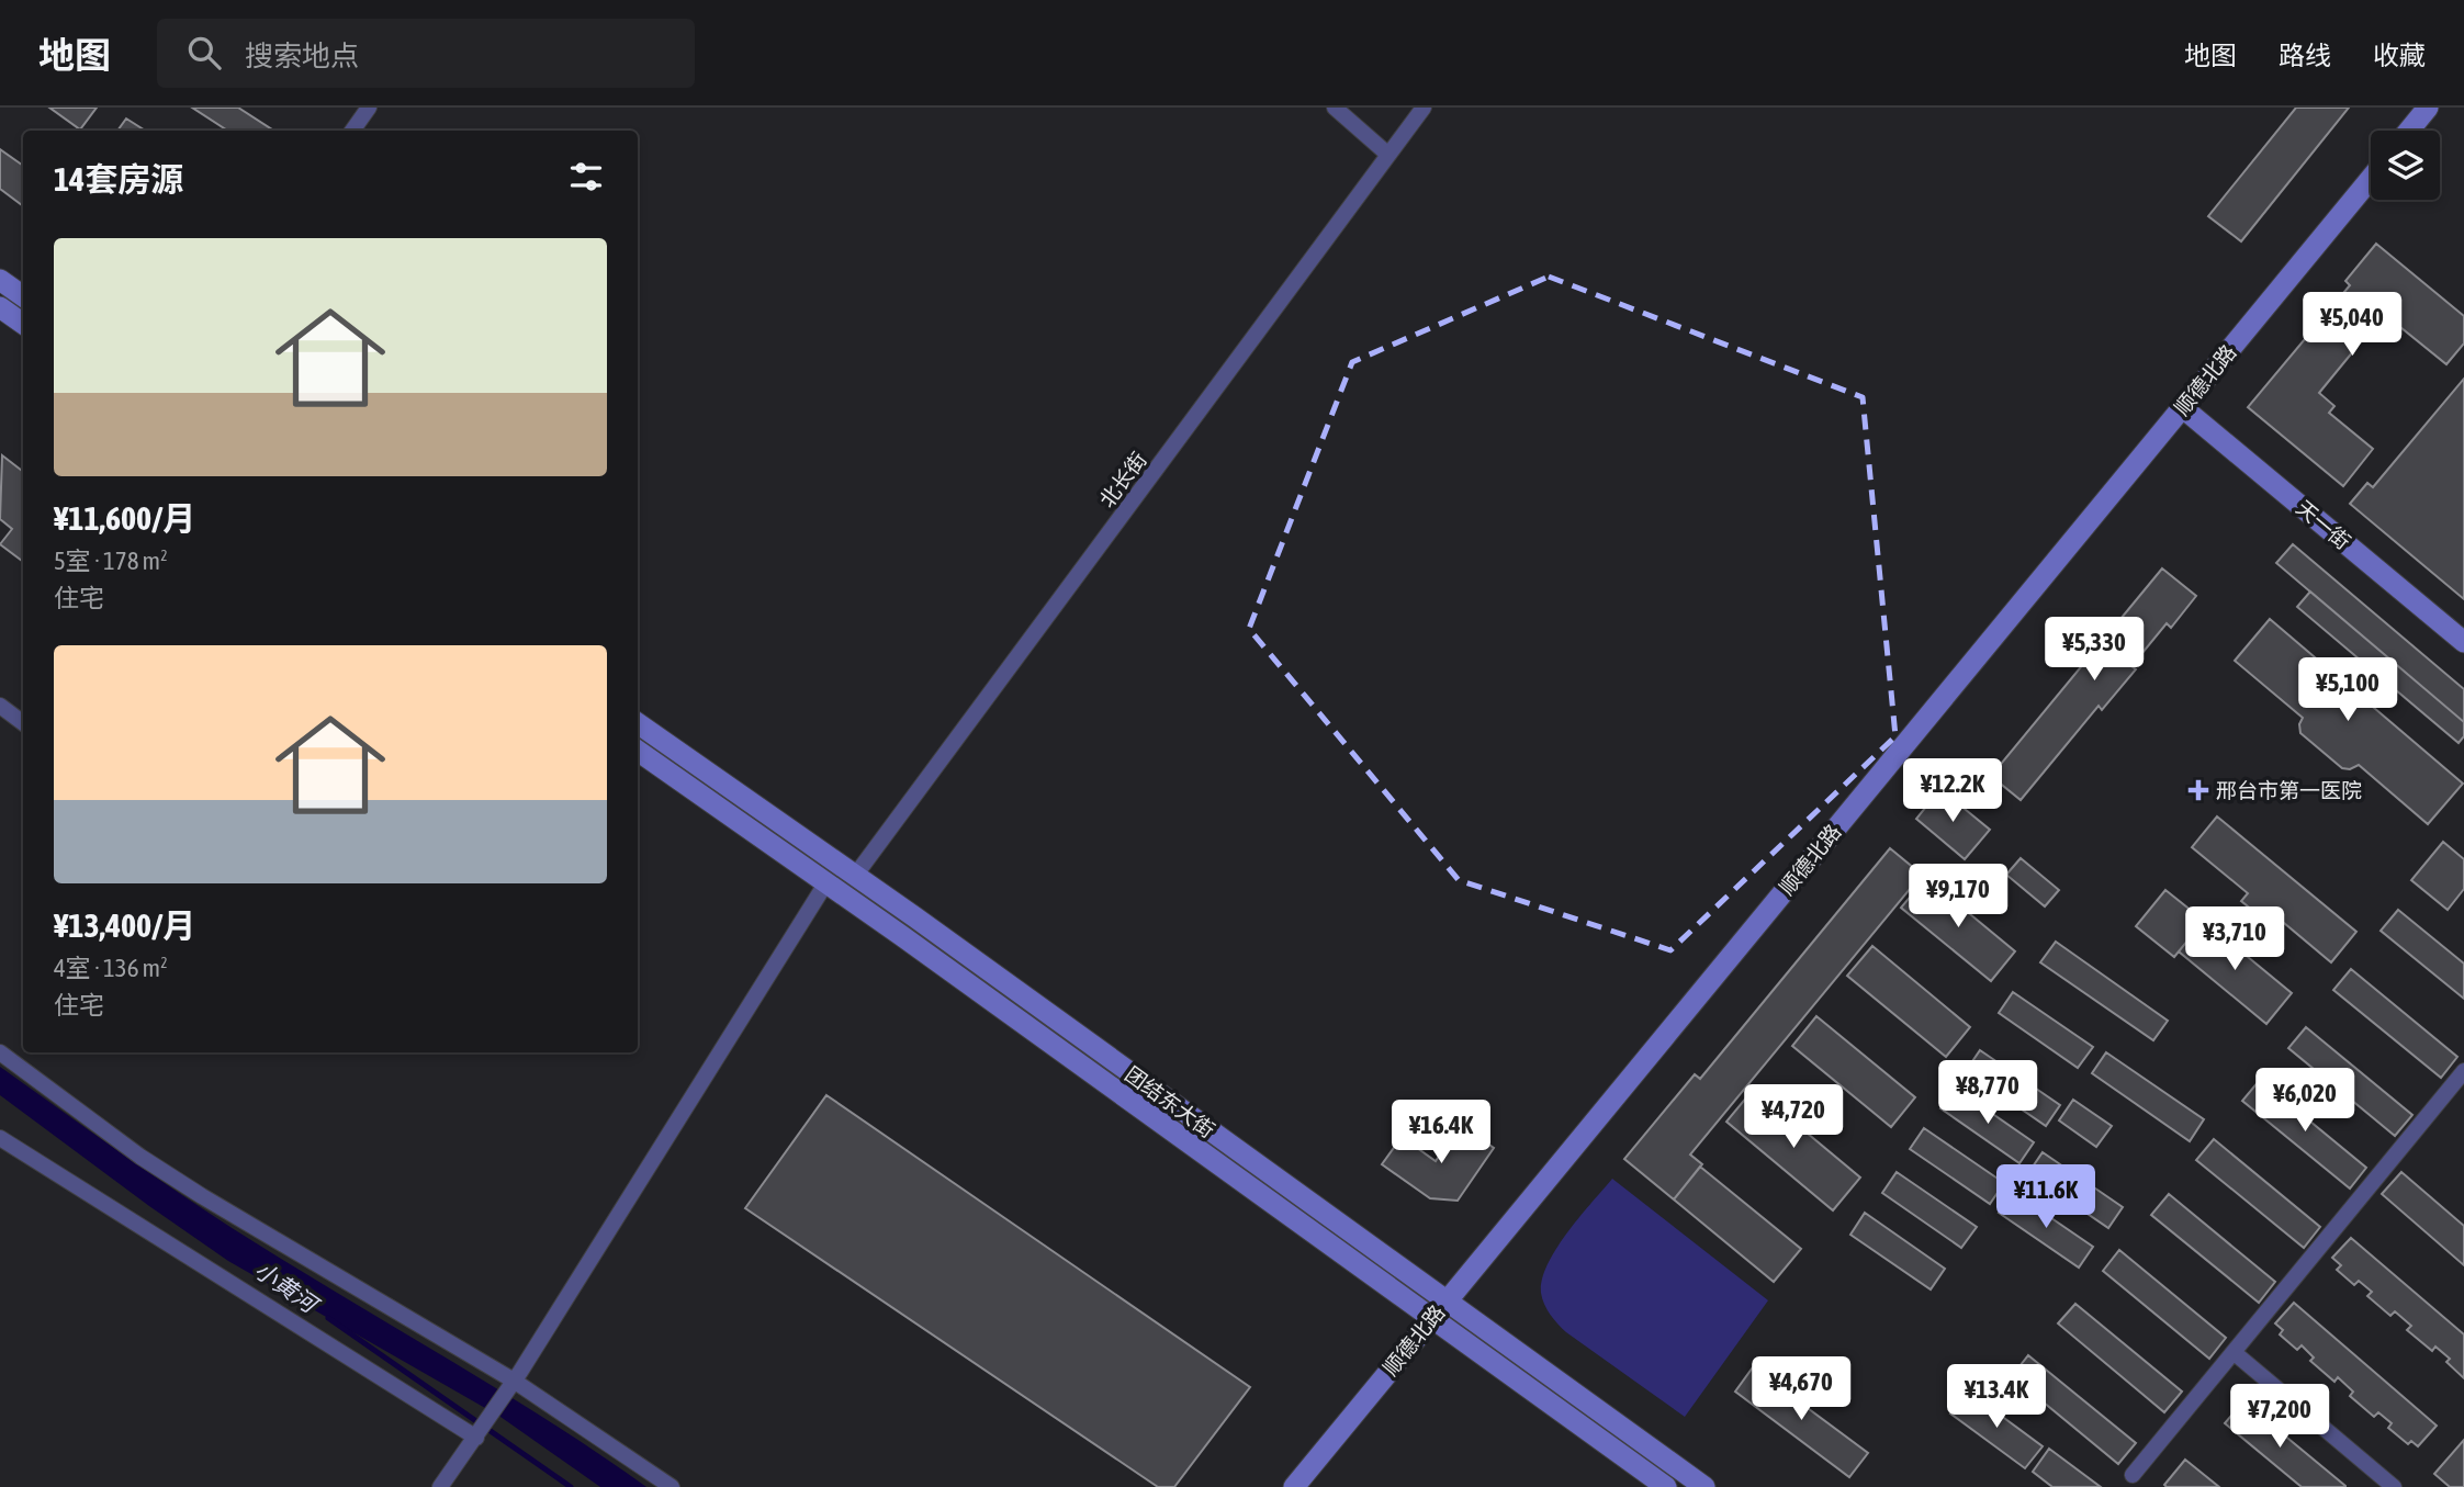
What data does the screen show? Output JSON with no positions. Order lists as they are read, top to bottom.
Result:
{
  "streets": {
    "main road": ["顺德北路", "天一街", "团结东大街"],
    "street": ["北长街"]
  },
  "crossings": [
    ["顺德北路", "天一街"],
    ["顺德北路", "团结东大街"],
    ["北长街", "团结东大街"]
  ],
  "water": ["小黄河"],
  "places": {
    "health": ["邢台市第一医院"]
  },
  "page": {
    "header": "地图",
    "search": "搜索地点",
    "nav": ["地图", "路线", "收藏"],
    "heading": "14套房源",
    "list": [
      {
        "name": "¥11,600/月",
        "note": "5室 · 178 m² · 住宅"
      },
      {
        "name": "¥13,400/月",
        "note": "4室 · 136 m² · 住宅"
      }
    ],
    "price": [
      "¥5,040",
      "¥5,330",
      "¥5,100",
      "¥12.2K",
      "¥9,170",
      "¥3,710",
      "¥8,770",
      "¥6,020",
      "¥4,720",
      "¥16.4K",
      "¥11.6K",
      "¥4,670",
      "¥13.4K",
      "¥7,200"
    ]
  }
}
